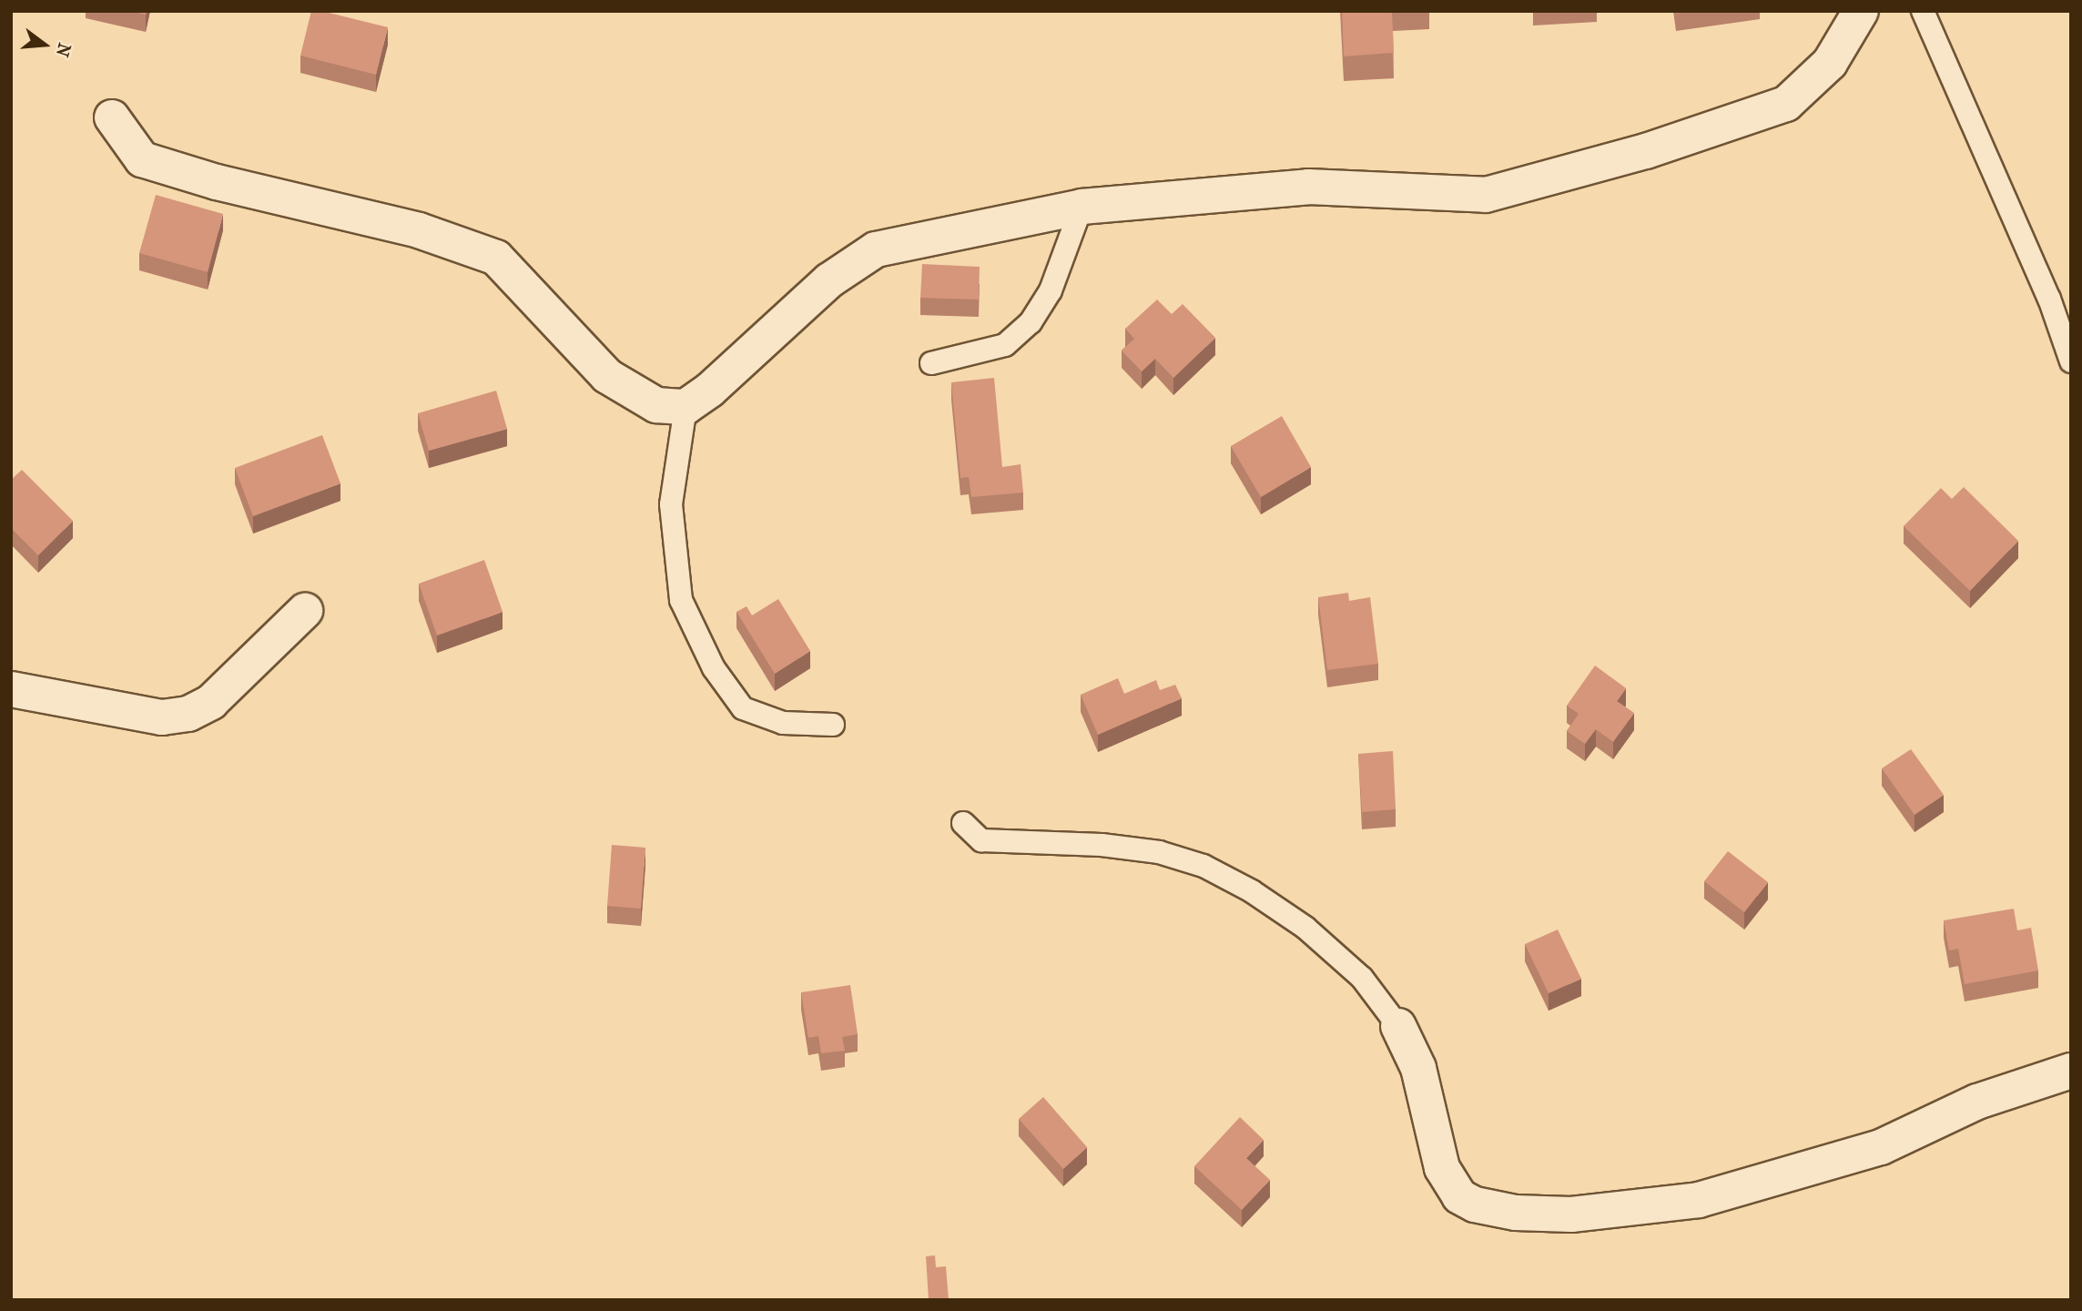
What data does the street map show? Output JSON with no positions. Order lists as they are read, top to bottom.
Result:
{
  "north": "right"
}
